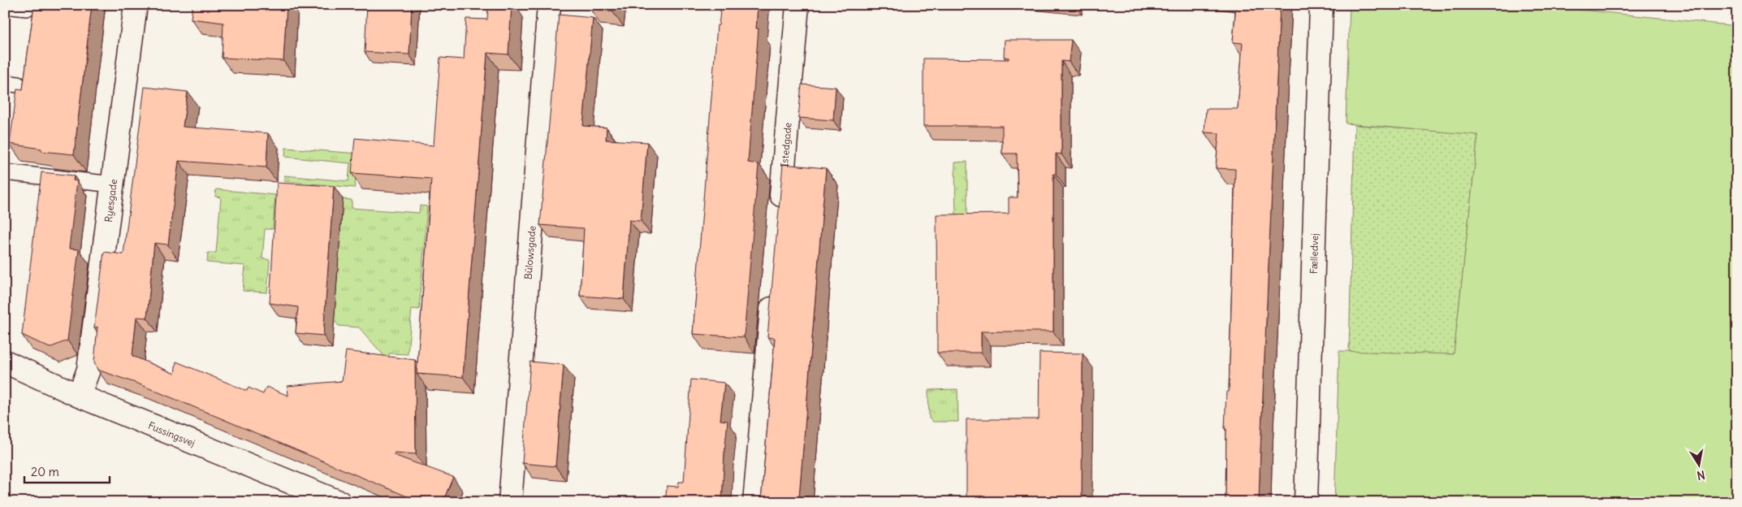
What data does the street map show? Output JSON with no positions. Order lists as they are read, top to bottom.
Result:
{
  "streets": {
    "street": [
      "Istedgade",
      "Ryesgade",
      "Bülowsgade",
      "Fælledvej",
      "Fussingsvej"
    ]
  },
  "crossings": [
    ["Ryesgade", "Fussingsvej"]
  ],
  "scale_bar": "20 m",
  "north": "bottom"
}
